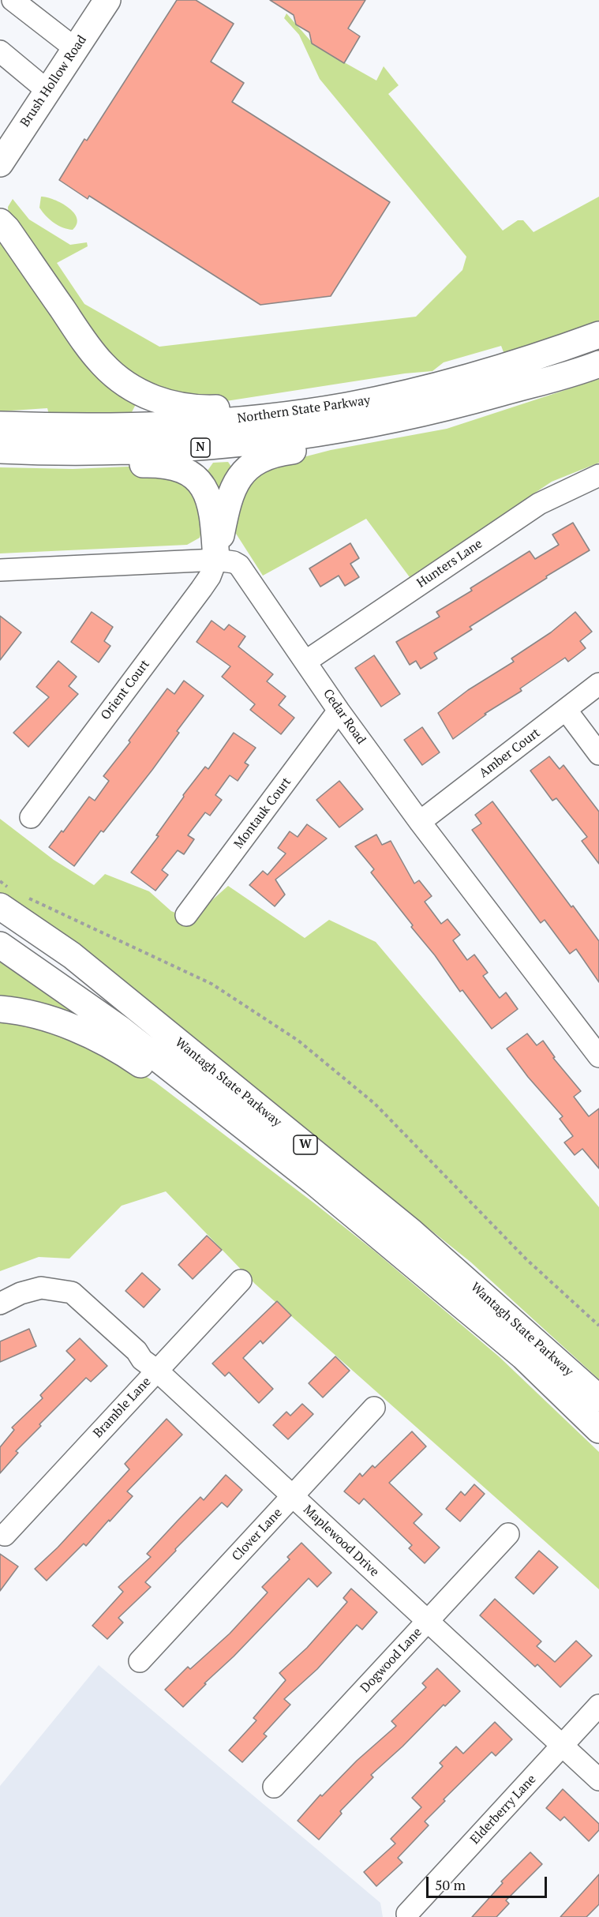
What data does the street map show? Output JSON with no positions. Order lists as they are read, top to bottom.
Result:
{
  "streets": {
    "main road": [
      "Brush Hollow Road",
      "Northern State Parkway",
      "N",
      "Wantagh State Parkway",
      "W"
    ],
    "street": [
      "Hunters Lane",
      "Orient Court",
      "Cedar Road",
      "Amber Court",
      "Montauk Court",
      "Bramble Lane",
      "Clover Lane",
      "Maplewood Drive",
      "Dogwood Lane",
      "Elderberry Lane"
    ]
  },
  "crossings": [
    ["Hunters Lane", "Cedar Road"],
    ["Orient Court", "Cedar Road"],
    ["Cedar Road", "Amber Court"],
    ["Cedar Road", "Montauk Court"],
    ["Bramble Lane", "Maplewood Drive"],
    ["Clover Lane", "Maplewood Drive"],
    ["Maplewood Drive", "Dogwood Lane"],
    ["Maplewood Drive", "Elderberry Lane"]
  ],
  "scale_bar": "50 m"
}
